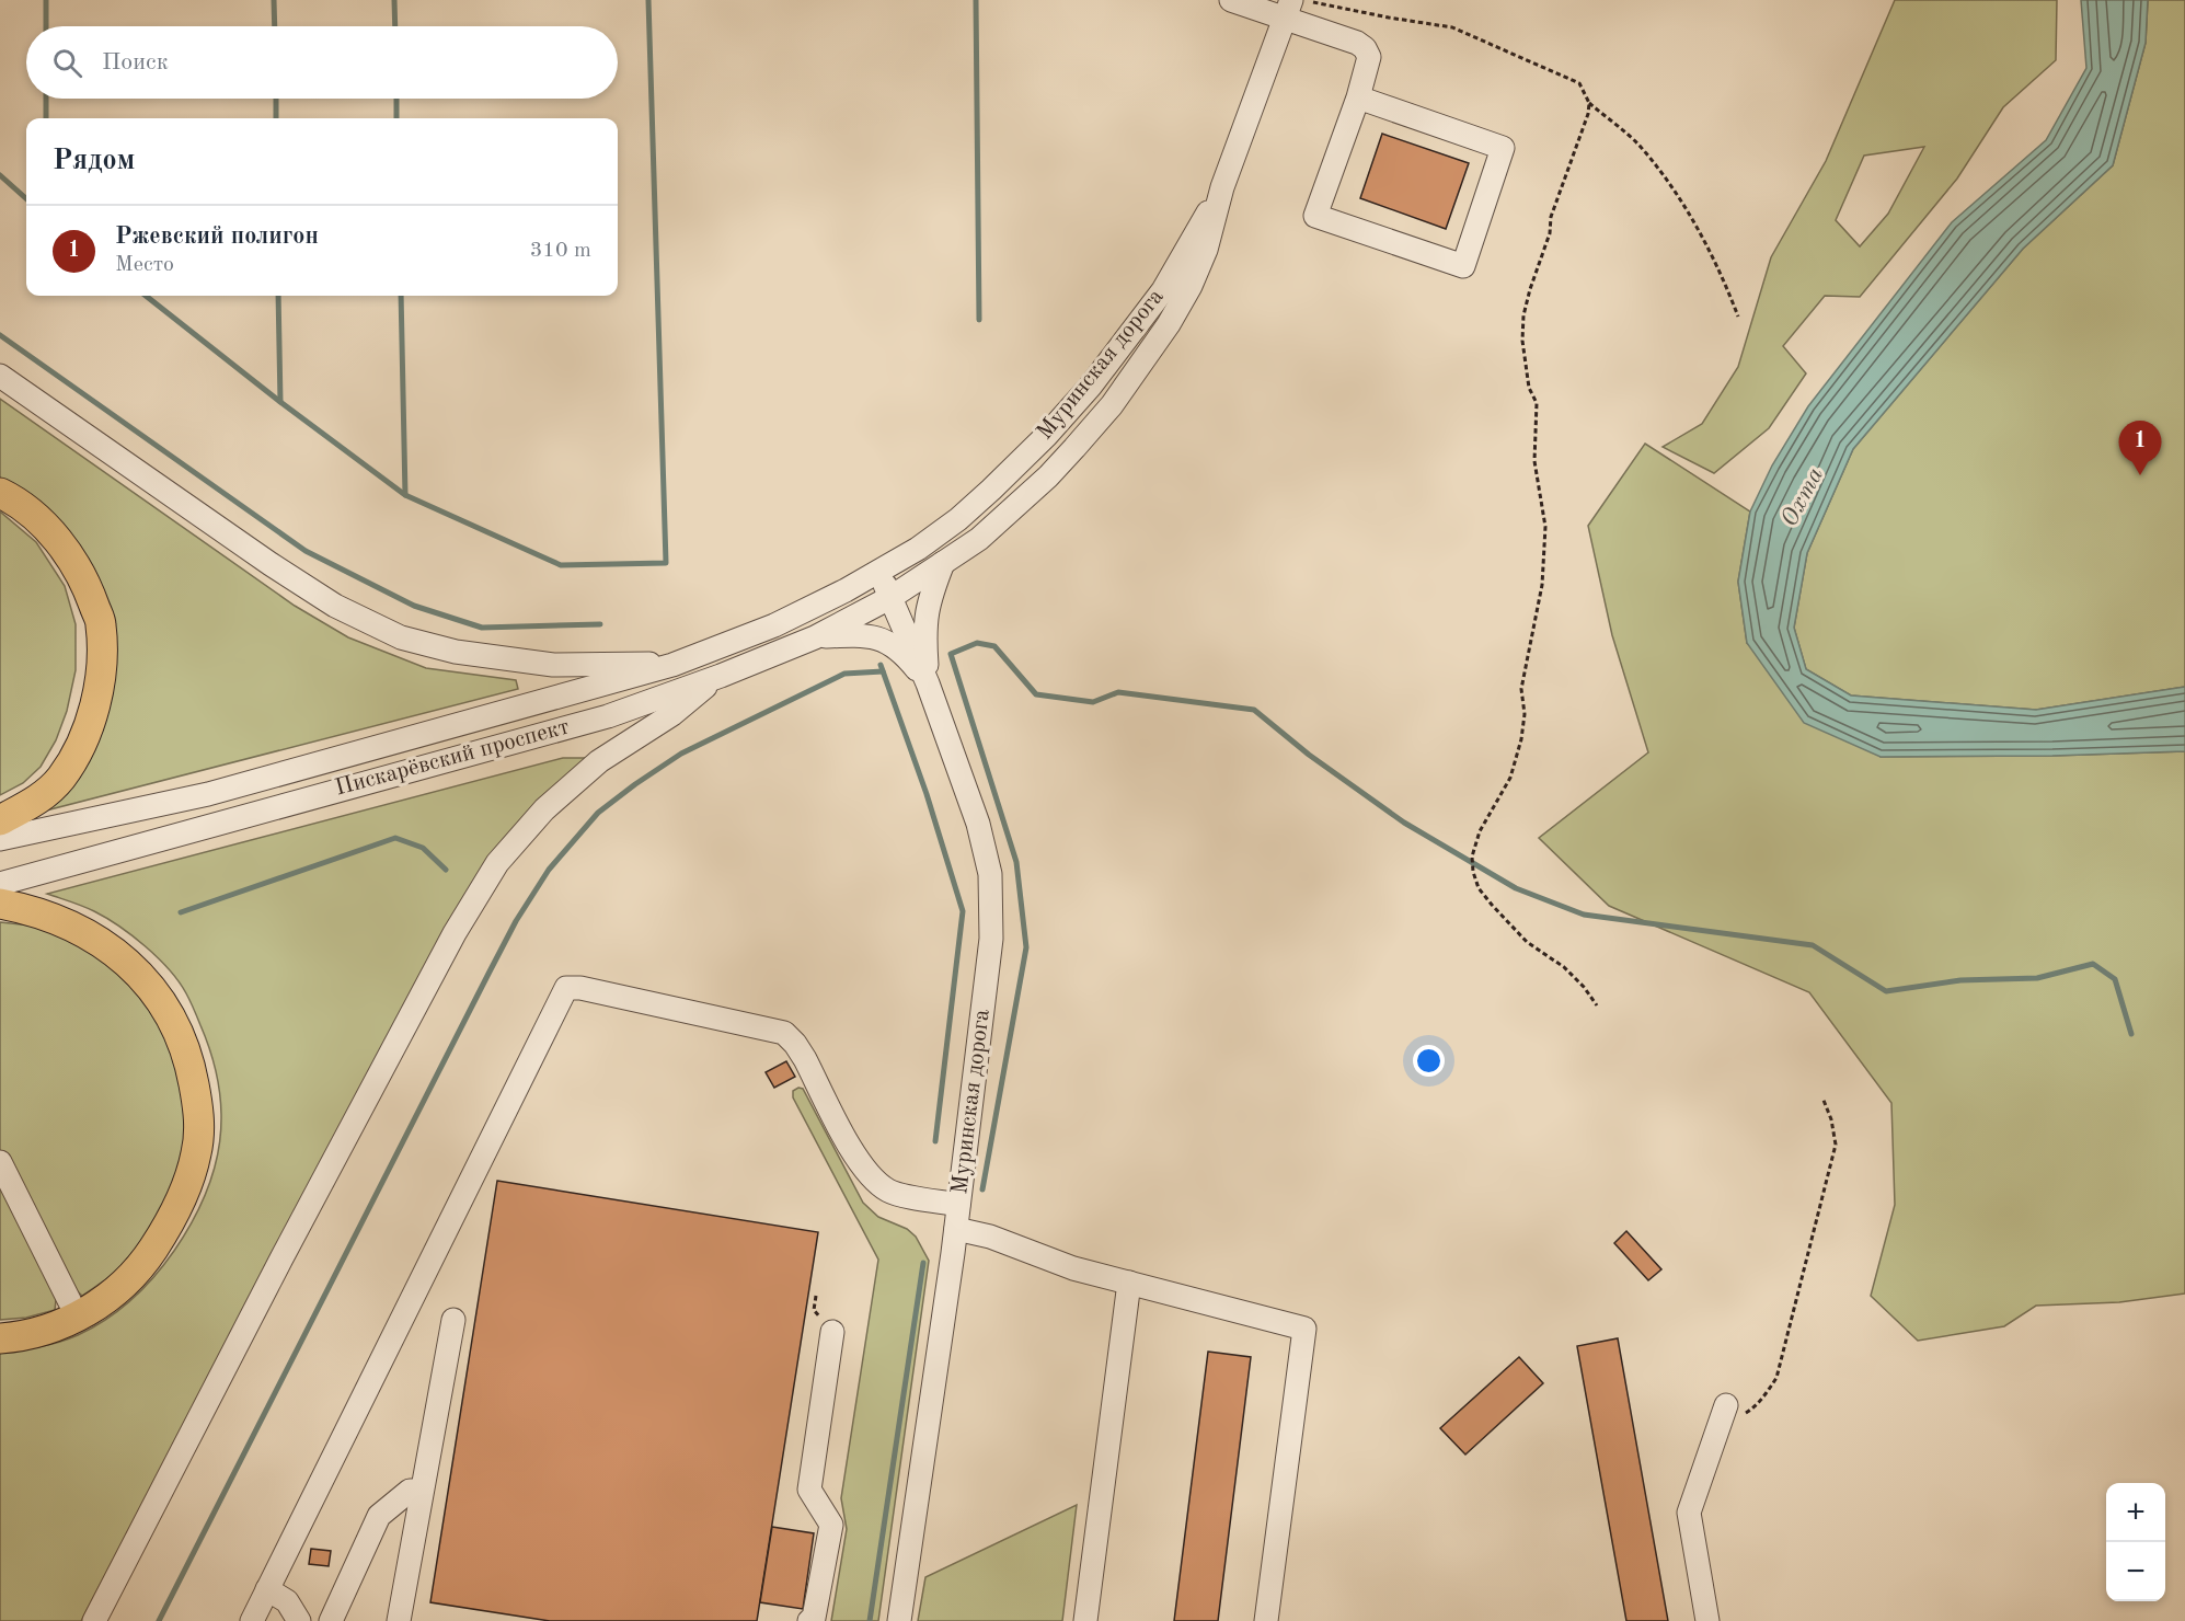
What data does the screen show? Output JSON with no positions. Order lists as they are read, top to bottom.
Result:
{
  "streets": {
    "street": ["Муринская дорога", "Пискарёвский проспект"]
  },
  "crossings": [
    ["Муринская дорога", "Пискарёвский проспект"]
  ],
  "water": ["Охта"],
  "page": {
    "search": "Поиск",
    "heading": "Рядом",
    "list": [
      {
        "mark": "1",
        "name": "Ржевский полигон",
        "note": "Место",
        "value": "310 m"
      }
    ],
    "pins": "1",
    "map_buttons": ["+", "−"]
  }
}
